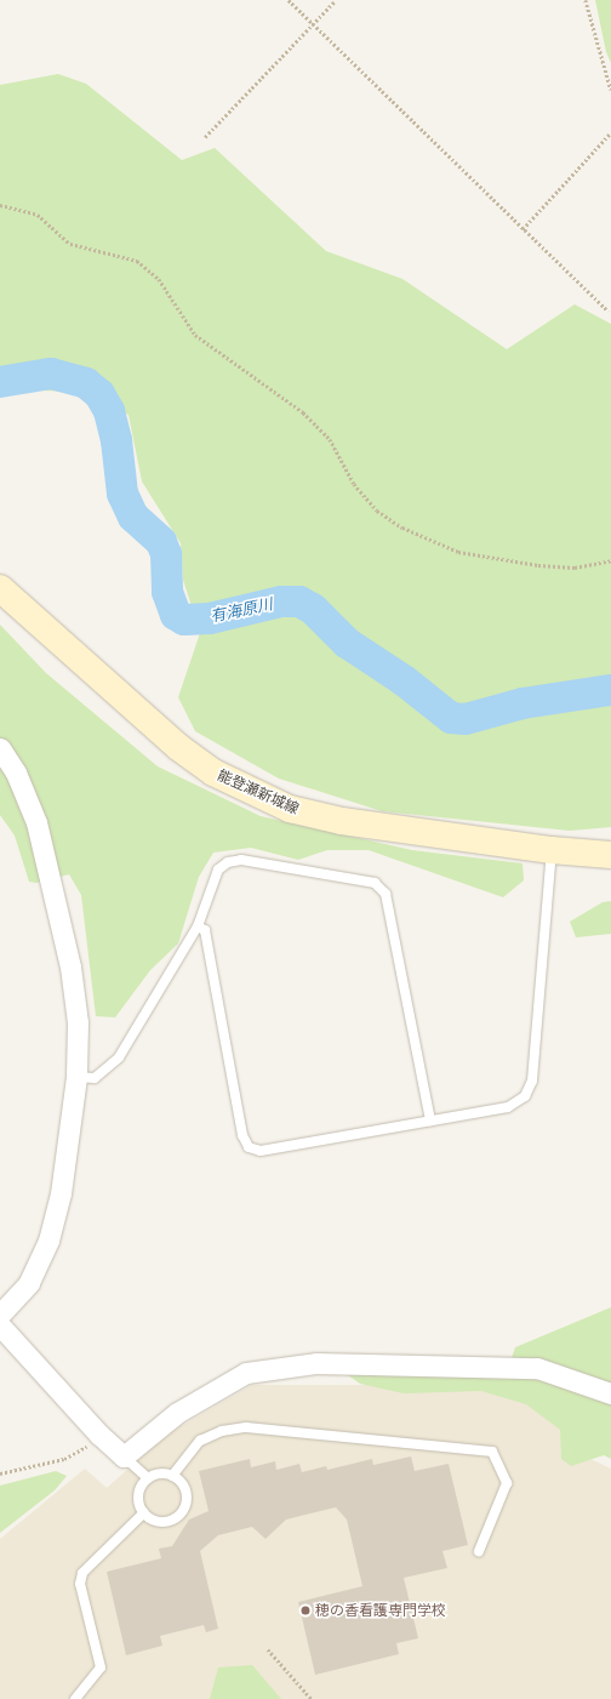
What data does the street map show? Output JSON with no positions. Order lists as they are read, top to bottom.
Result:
{
  "streets": {
    "main road": ["能登瀬新城線"]
  },
  "water": ["有海原川"],
  "places": ["穂の香看護専門学校"]
}
